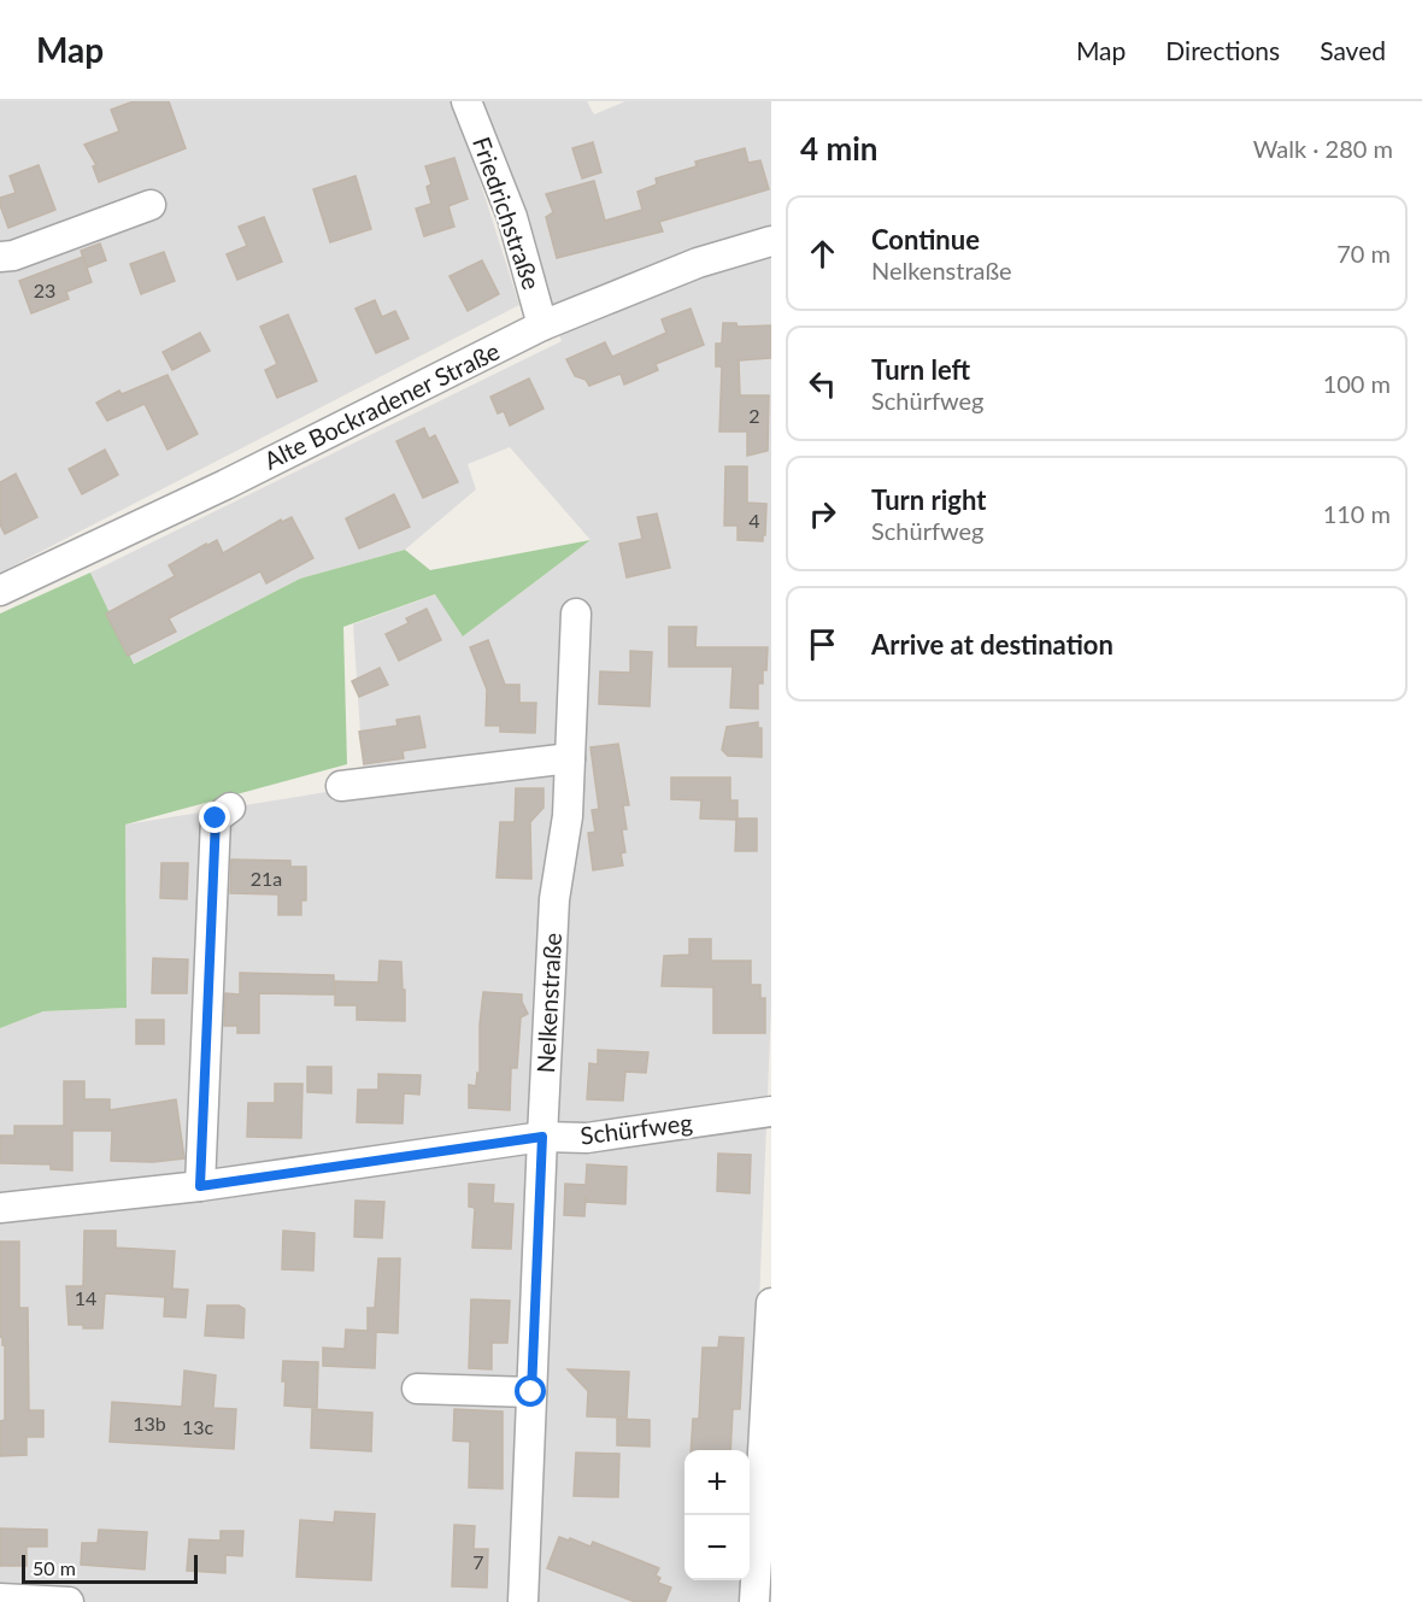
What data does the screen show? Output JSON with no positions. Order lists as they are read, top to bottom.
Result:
{
  "streets": {
    "street": [
      "Friedrichstraße",
      "Alte Bockradener Straße",
      "Nelkenstraße",
      "Schürfweg"
    ]
  },
  "crossings": [
    ["Friedrichstraße", "Alte Bockradener Straße"],
    ["Nelkenstraße", "Schürfweg"]
  ],
  "house_numbers": [
    "23",
    "2",
    "4",
    "21a",
    "14",
    "13b",
    "13c",
    "7"
  ],
  "scale_bar": "50 m",
  "page": {
    "header": "Map",
    "nav": ["Map", "Directions", "Saved"],
    "heading": ["4 min", "Walk · 280 m"],
    "list": [
      ["Continue", "Nelkenstraße", "70 m"],
      ["Turn left", "Schürfweg", "100 m"],
      ["Turn right", "Schürfweg", "110 m"],
      "Arrive at destination"
    ],
    "map_buttons": ["+", "−"],
    "scale": "50 m"
  }
}
